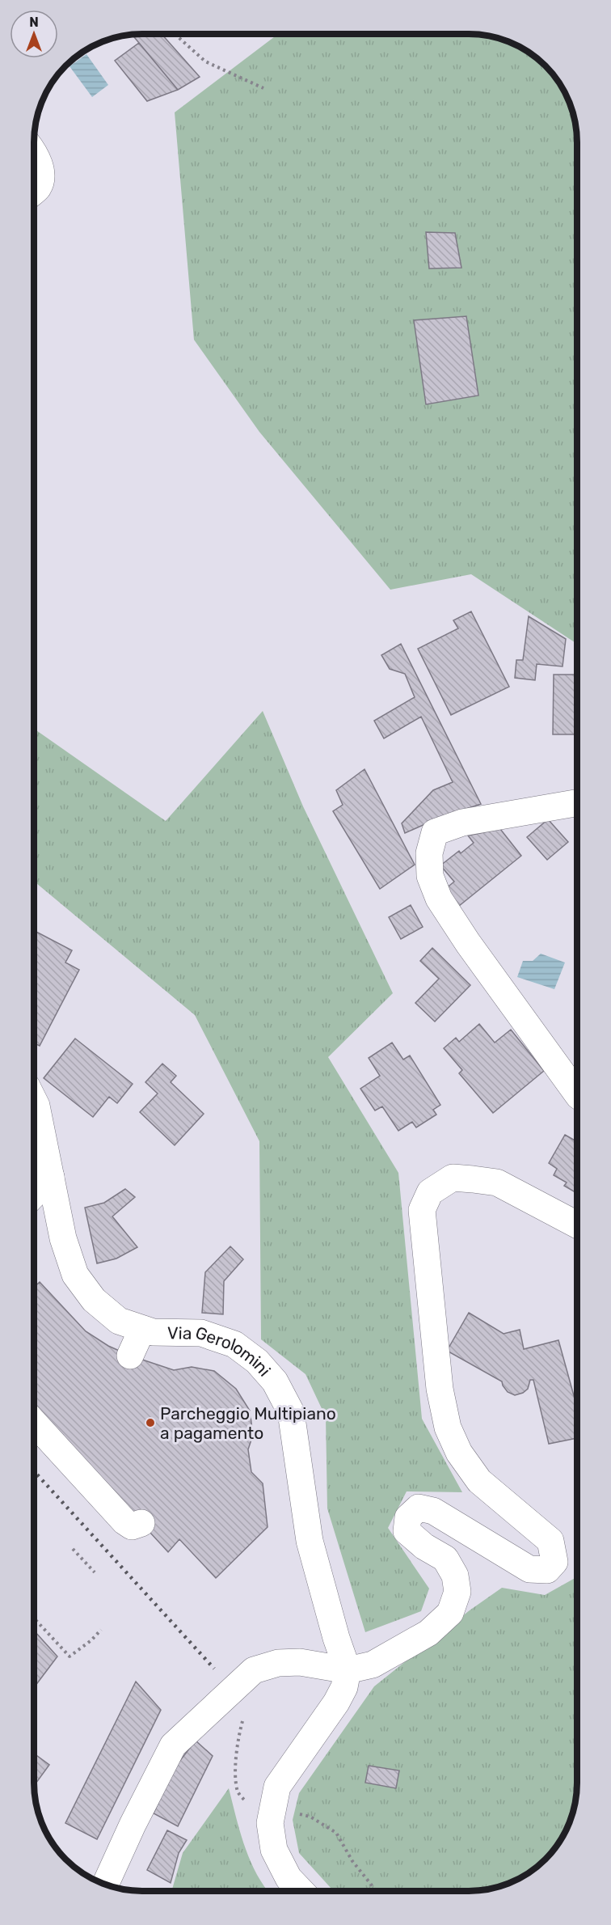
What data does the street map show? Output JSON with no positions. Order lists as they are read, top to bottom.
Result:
{
  "streets": {
    "street": ["Via Gerolomini"]
  },
  "places": ["Parcheggio Multipiano a pagamento"],
  "north": "top"
}
